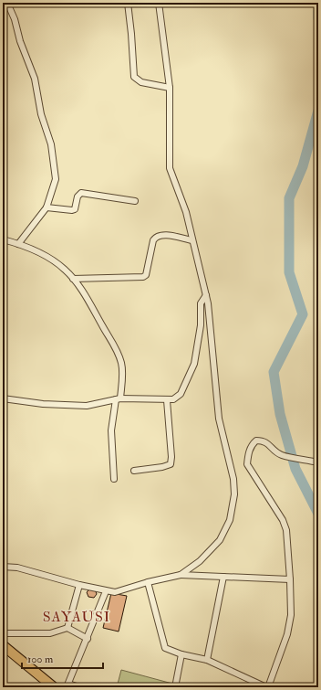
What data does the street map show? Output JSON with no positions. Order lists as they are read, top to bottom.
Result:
{
  "districts": ["SAYAUSI"],
  "scale_bar": "100 m"
}
